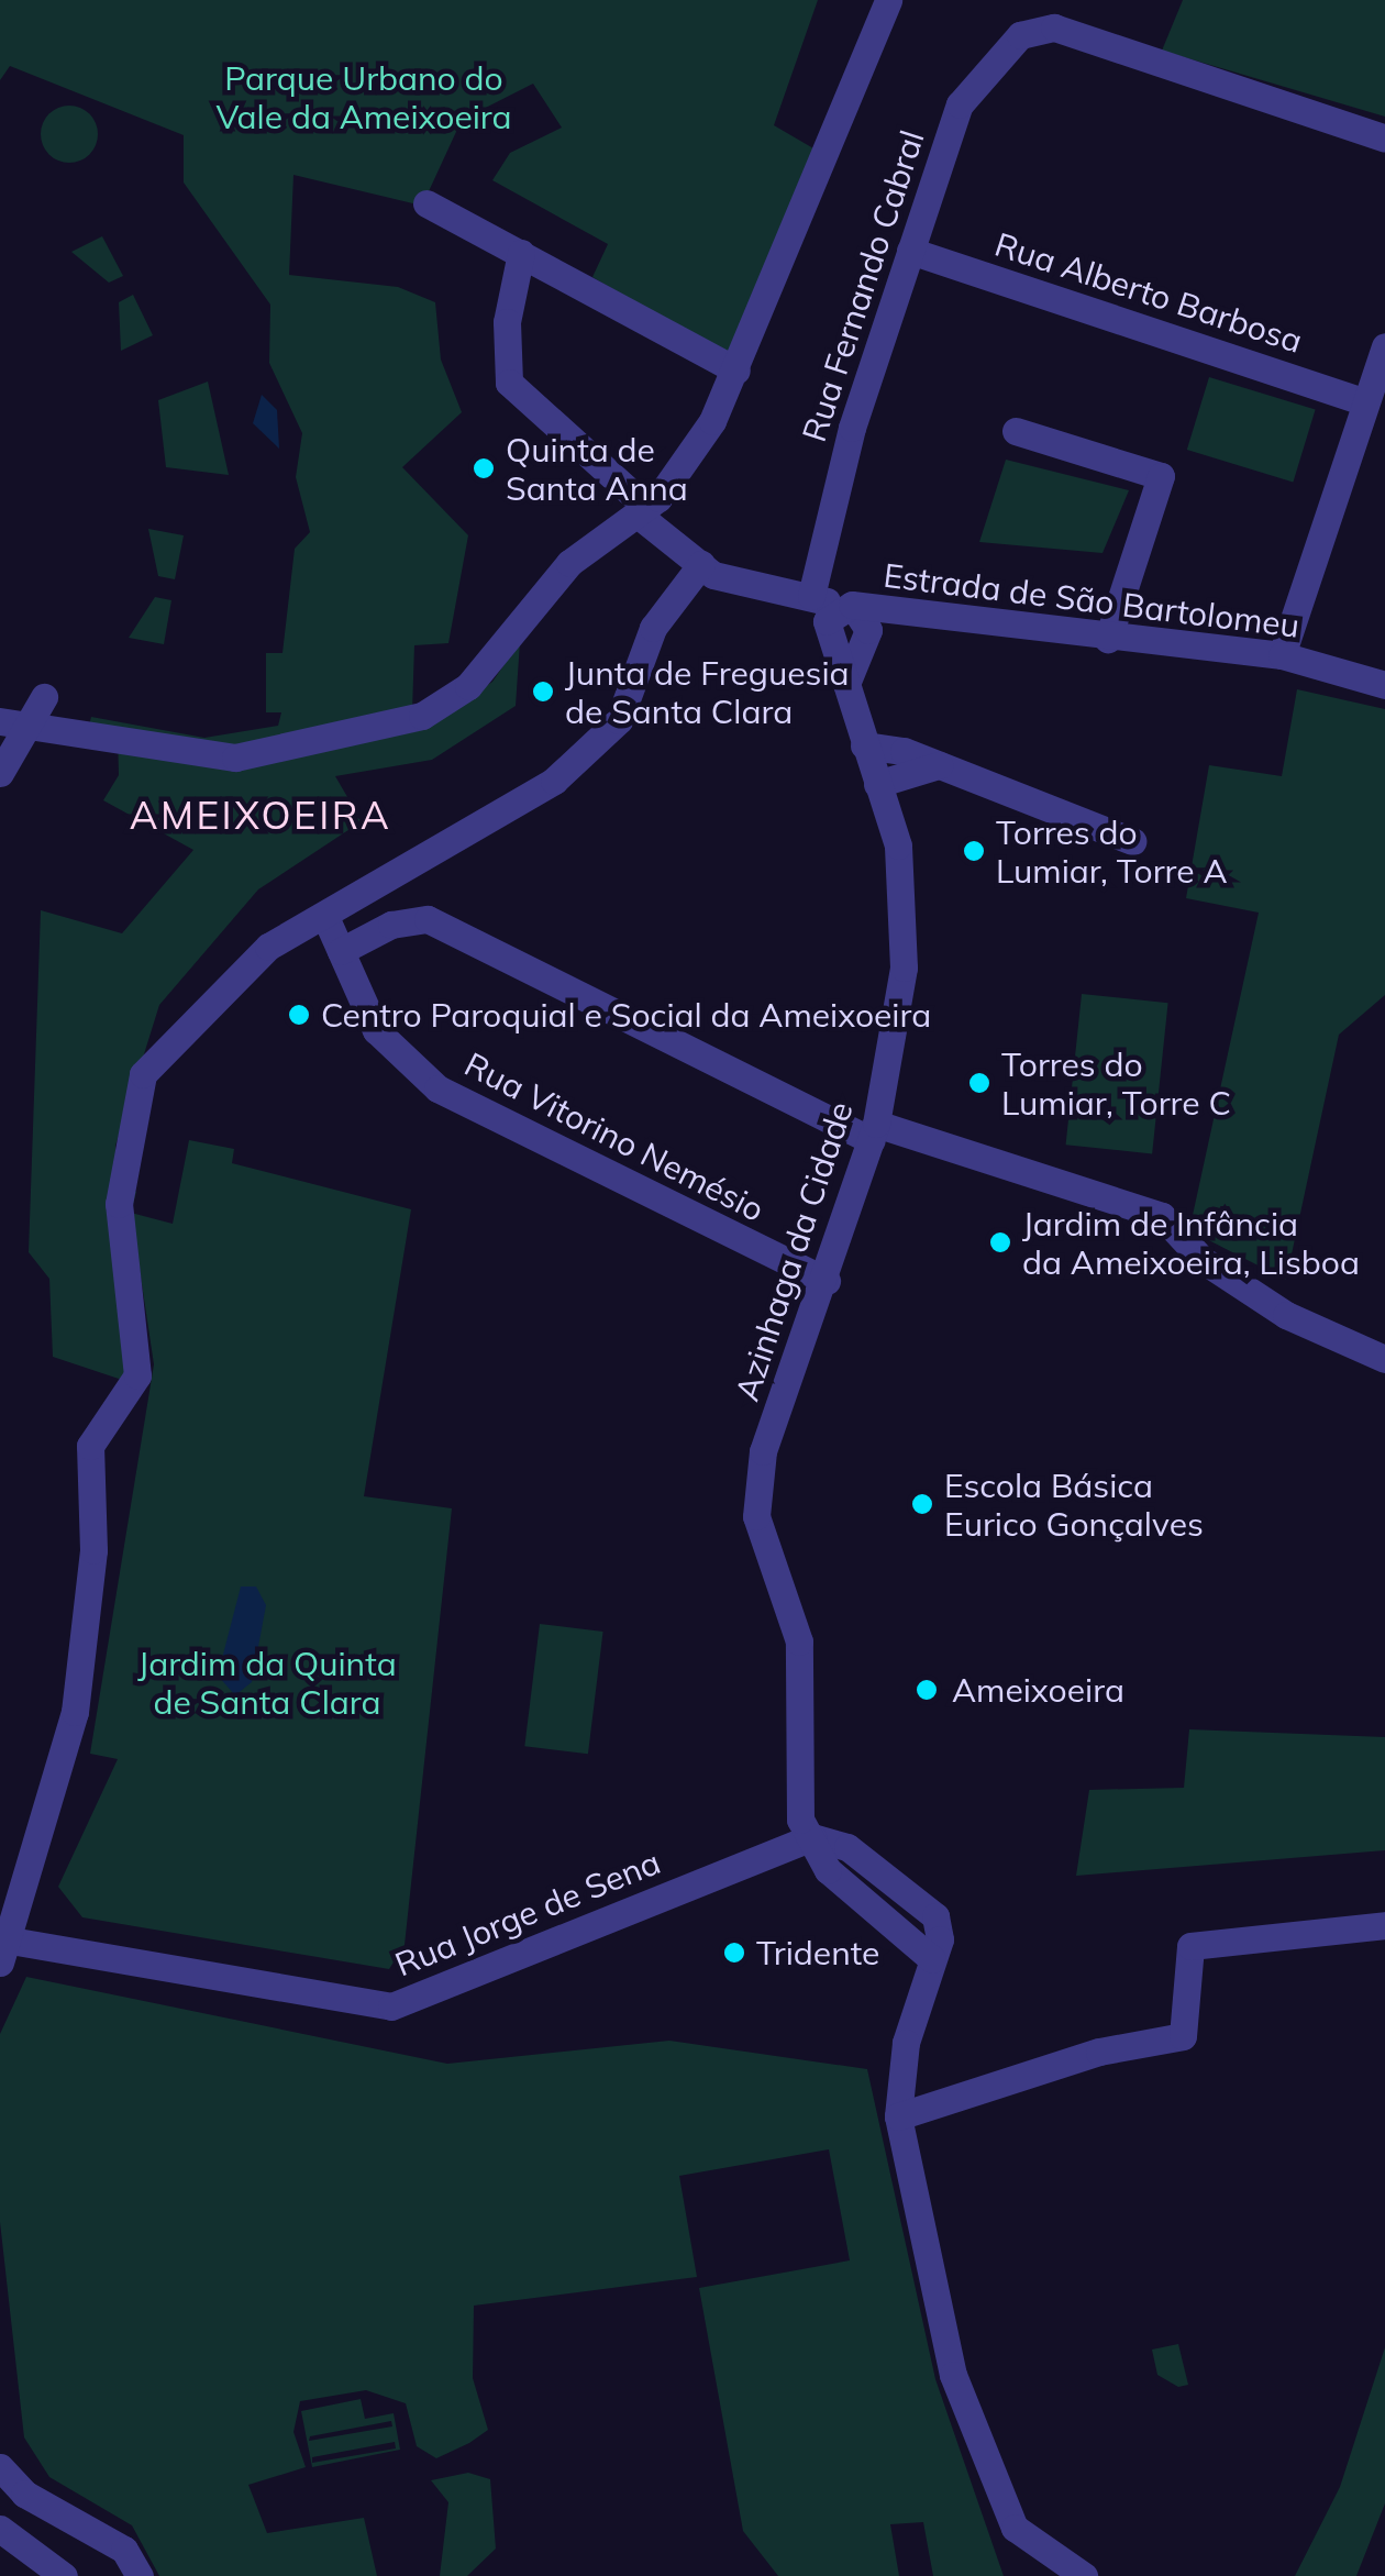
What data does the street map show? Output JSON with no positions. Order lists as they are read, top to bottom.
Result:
{
  "streets": {
    "street": [
      "Rua Fernando Cabral",
      "Rua Alberto Barbosa",
      "Estrada de São Bartolomeu",
      "Rua Vitorino Nemésio",
      "Azinhaga da Cidade",
      "Rua Jorge de Sena"
    ]
  },
  "crossings": [
    ["Rua Fernando Cabral", "Rua Alberto Barbosa"],
    ["Rua Fernando Cabral", "Estrada de São Bartolomeu"],
    ["Rua Fernando Cabral", "Azinhaga da Cidade"],
    ["Estrada de São Bartolomeu", "Azinhaga da Cidade"],
    ["Rua Vitorino Nemésio", "Azinhaga da Cidade"],
    ["Azinhaga da Cidade", "Rua Jorge de Sena"]
  ],
  "districts": ["AMEIXOEIRA"],
  "parks": ["Parque Urbano do Vale da Ameixoeira", "Jardim da Quinta de Santa Clara"],
  "places": [
    "Quinta de Santa Anna",
    "Junta de Freguesia de Santa Clara",
    "Torres do Lumiar, Torre A",
    "Centro Paroquial e Social da Ameixoeira",
    "Torres do Lumiar, Torre C",
    "Jardim de Infância da Ameixoeira, Lisboa",
    "Escola Básica Eurico Gonçalves",
    "Ameixoeira",
    "Tridente"
  ]
}
